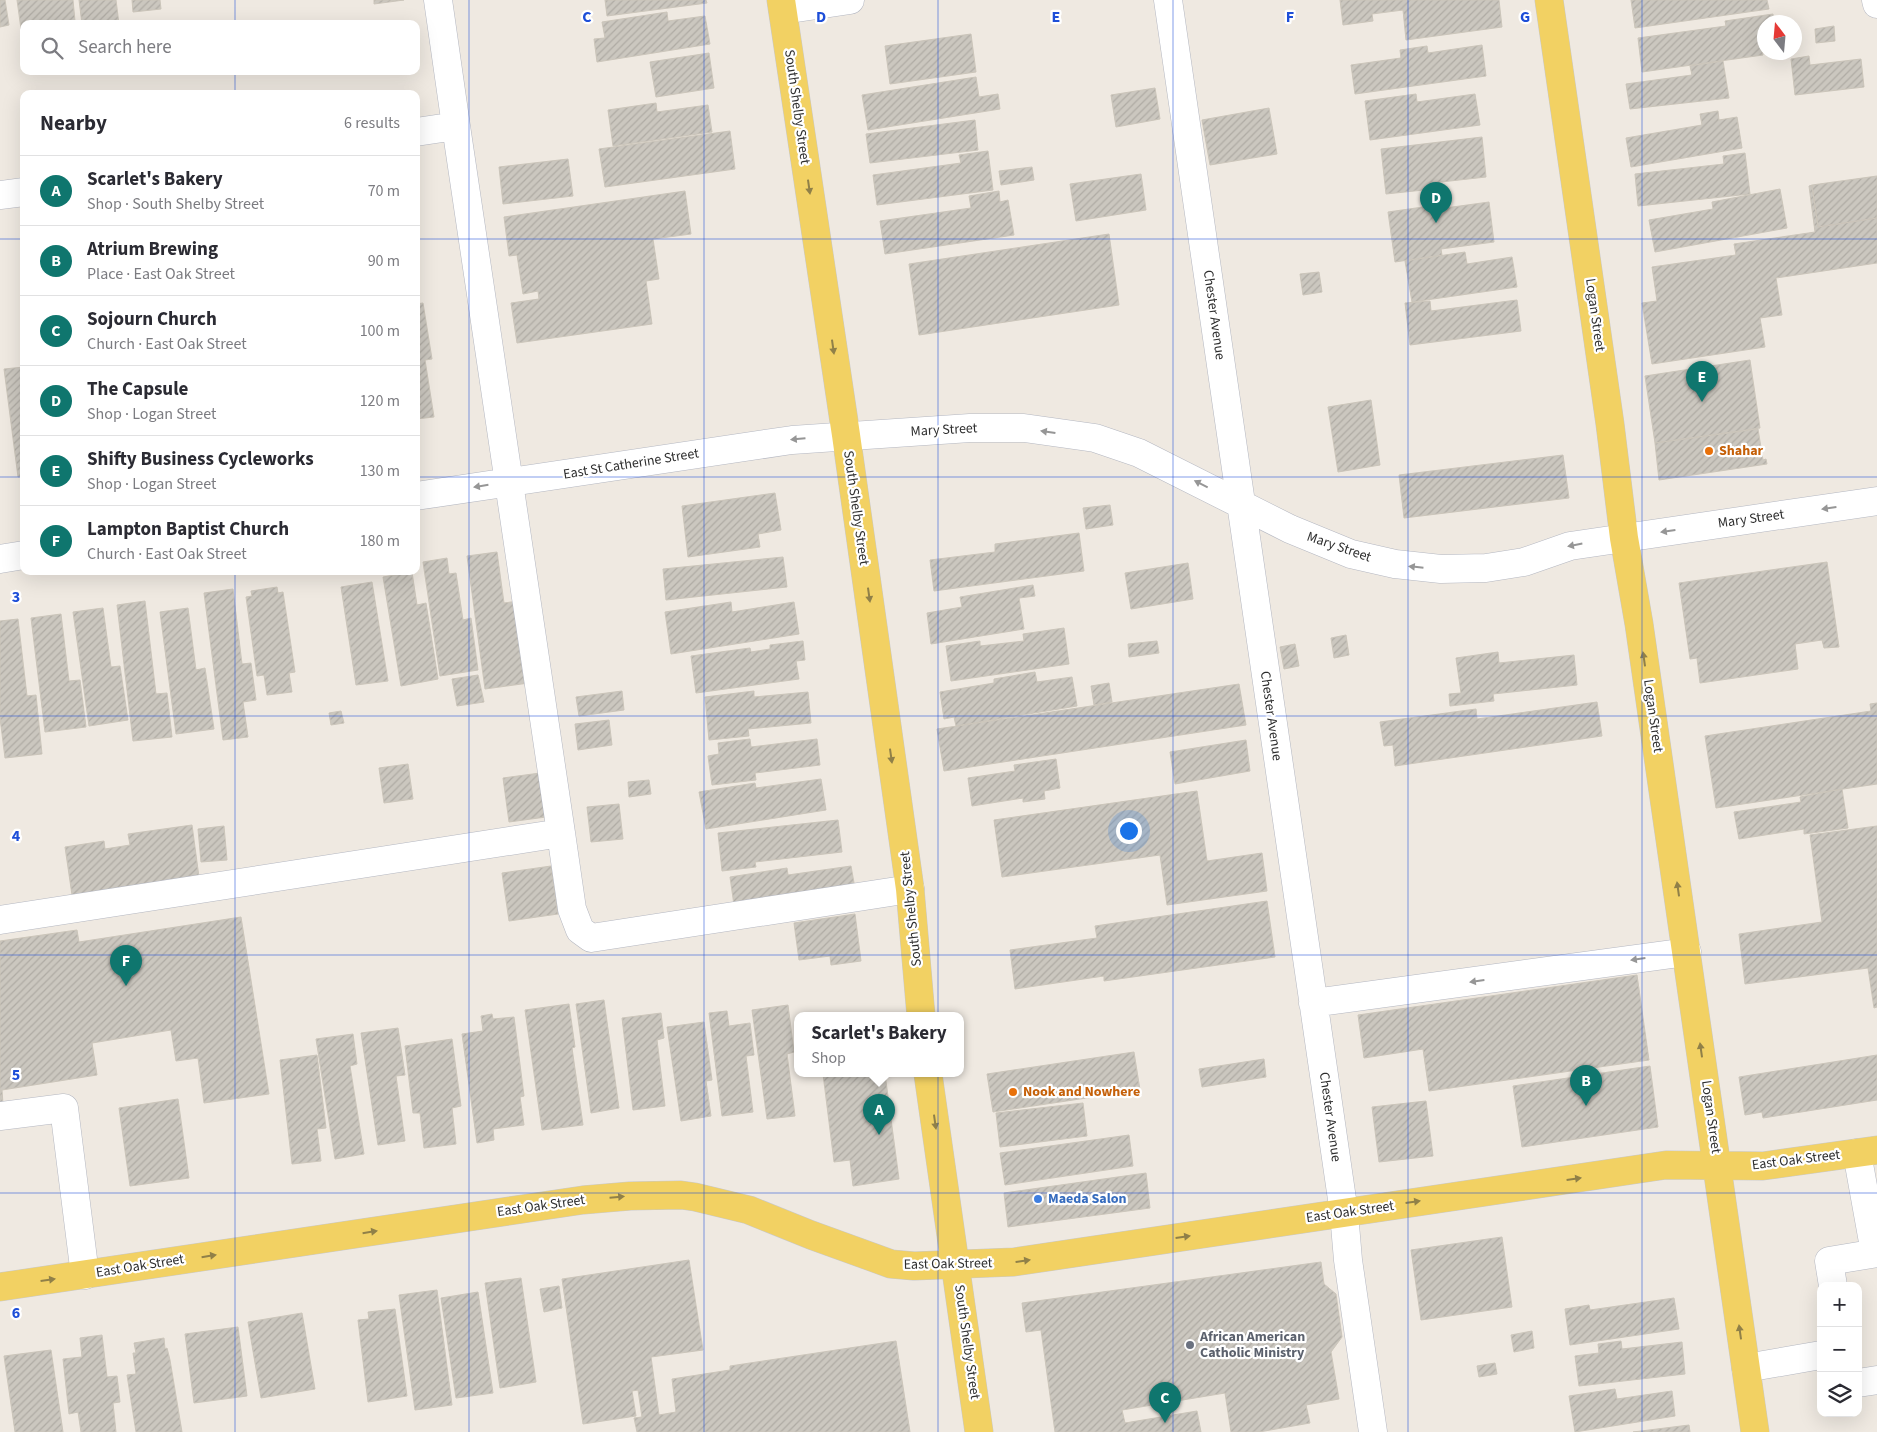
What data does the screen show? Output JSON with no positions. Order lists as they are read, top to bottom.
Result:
{
  "streets": {
    "main road": ["South Shelby Street", "Logan Street", "East Oak Street"],
    "street": ["Chester Avenue", "Mary Street", "East St Catherine Street"]
  },
  "crossings": [
    ["South Shelby Street", "Mary Street"],
    ["South Shelby Street", "East St Catherine Street"],
    ["South Shelby Street", "East Oak Street"],
    ["Chester Avenue", "Mary Street"],
    ["Chester Avenue", "East Oak Street"],
    ["Logan Street", "Mary Street"],
    ["Logan Street", "East Oak Street"],
    ["Mary Street", "East St Catherine Street"]
  ],
  "one_way": [
    "South Shelby Street",
    "Logan Street",
    "Mary Street",
    "East St Catherine Street",
    "East Oak Street"
  ],
  "places": [
    "Shahar",
    "Nook and Nowhere",
    "Maeda Salon",
    "African American Catholic Ministry"
  ],
  "north": "top",
  "page": {
    "search": "Search here",
    "heading": ["Nearby", "6 results"],
    "list": [
      {
        "mark": "A",
        "name": "Scarlet's Bakery",
        "note": "Shop · South Shelby Street",
        "value": "70 m"
      },
      {
        "mark": "B",
        "name": "Atrium Brewing",
        "note": "Place · East Oak Street",
        "value": "90 m"
      },
      {
        "mark": "C",
        "name": "Sojourn Church",
        "note": "Church · East Oak Street",
        "value": "100 m"
      },
      {
        "mark": "D",
        "name": "The Capsule",
        "note": "Shop · Logan Street",
        "value": "120 m"
      },
      {
        "mark": "E",
        "name": "Shifty Business Cycleworks",
        "note": "Shop · Logan Street",
        "value": "130 m"
      },
      {
        "mark": "F",
        "name": "Lampton Baptist Church",
        "note": "Church · East Oak Street",
        "value": "180 m"
      }
    ],
    "pins": [
      "D",
      "E",
      "F",
      "B",
      "A",
      "C"
    ],
    "popup": ["Scarlet's Bakery", "Shop"],
    "map_buttons": ["+", "−"]
  },
  "grid": {
    "columns": [
      "C",
      "D",
      "E",
      "F",
      "G"
    ],
    "rows": [
      "3",
      "4",
      "5",
      "6"
    ]
  }
}
